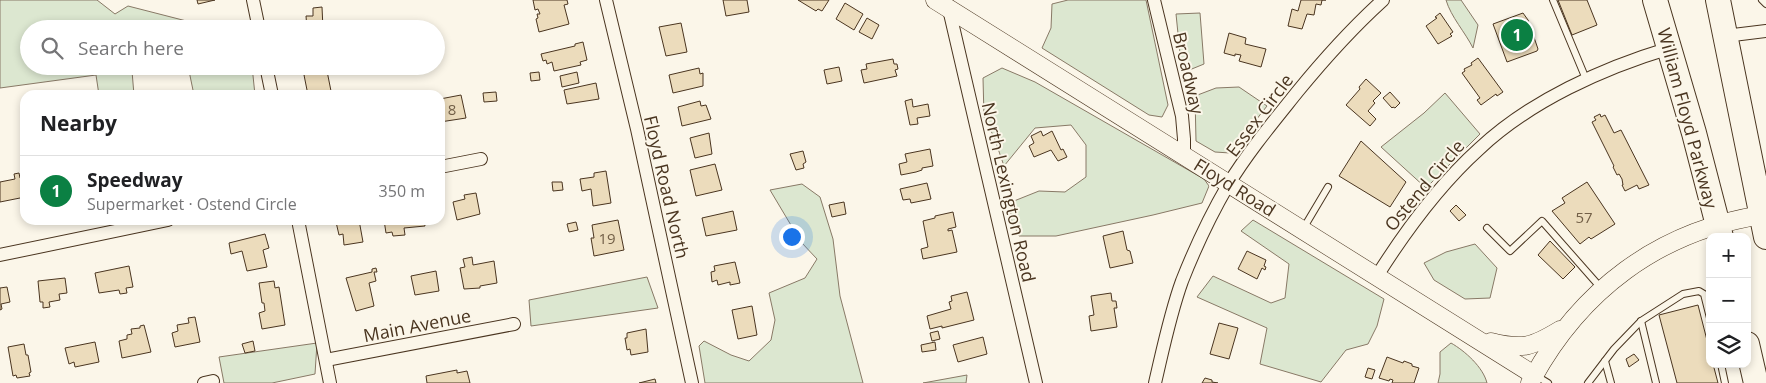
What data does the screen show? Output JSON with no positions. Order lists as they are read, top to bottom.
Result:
{
  "streets": {
    "highway": ["William Floyd Parkway"],
    "street": [
      "Broadway",
      "Essex Circle",
      "Ostend Circle",
      "Floyd Road North",
      "Floyd Road",
      "North Lexington Road",
      "Main Avenue"
    ]
  },
  "crossings": [
    ["Broadway", "Floyd Road"],
    ["Essex Circle", "Floyd Road"],
    ["William Floyd Parkway", "Ostend Circle"],
    ["Ostend Circle", "Floyd Road"],
    ["Floyd Road", "North Lexington Road"]
  ],
  "house_numbers": ["8", "57", "19"],
  "page": {
    "pins": "1",
    "search": "Search here",
    "heading": "Nearby",
    "list": [
      {
        "mark": "1",
        "name": "Speedway",
        "note": "Supermarket · Ostend Circle",
        "value": "350 m"
      }
    ],
    "map_buttons": ["+", "−"]
  }
}
